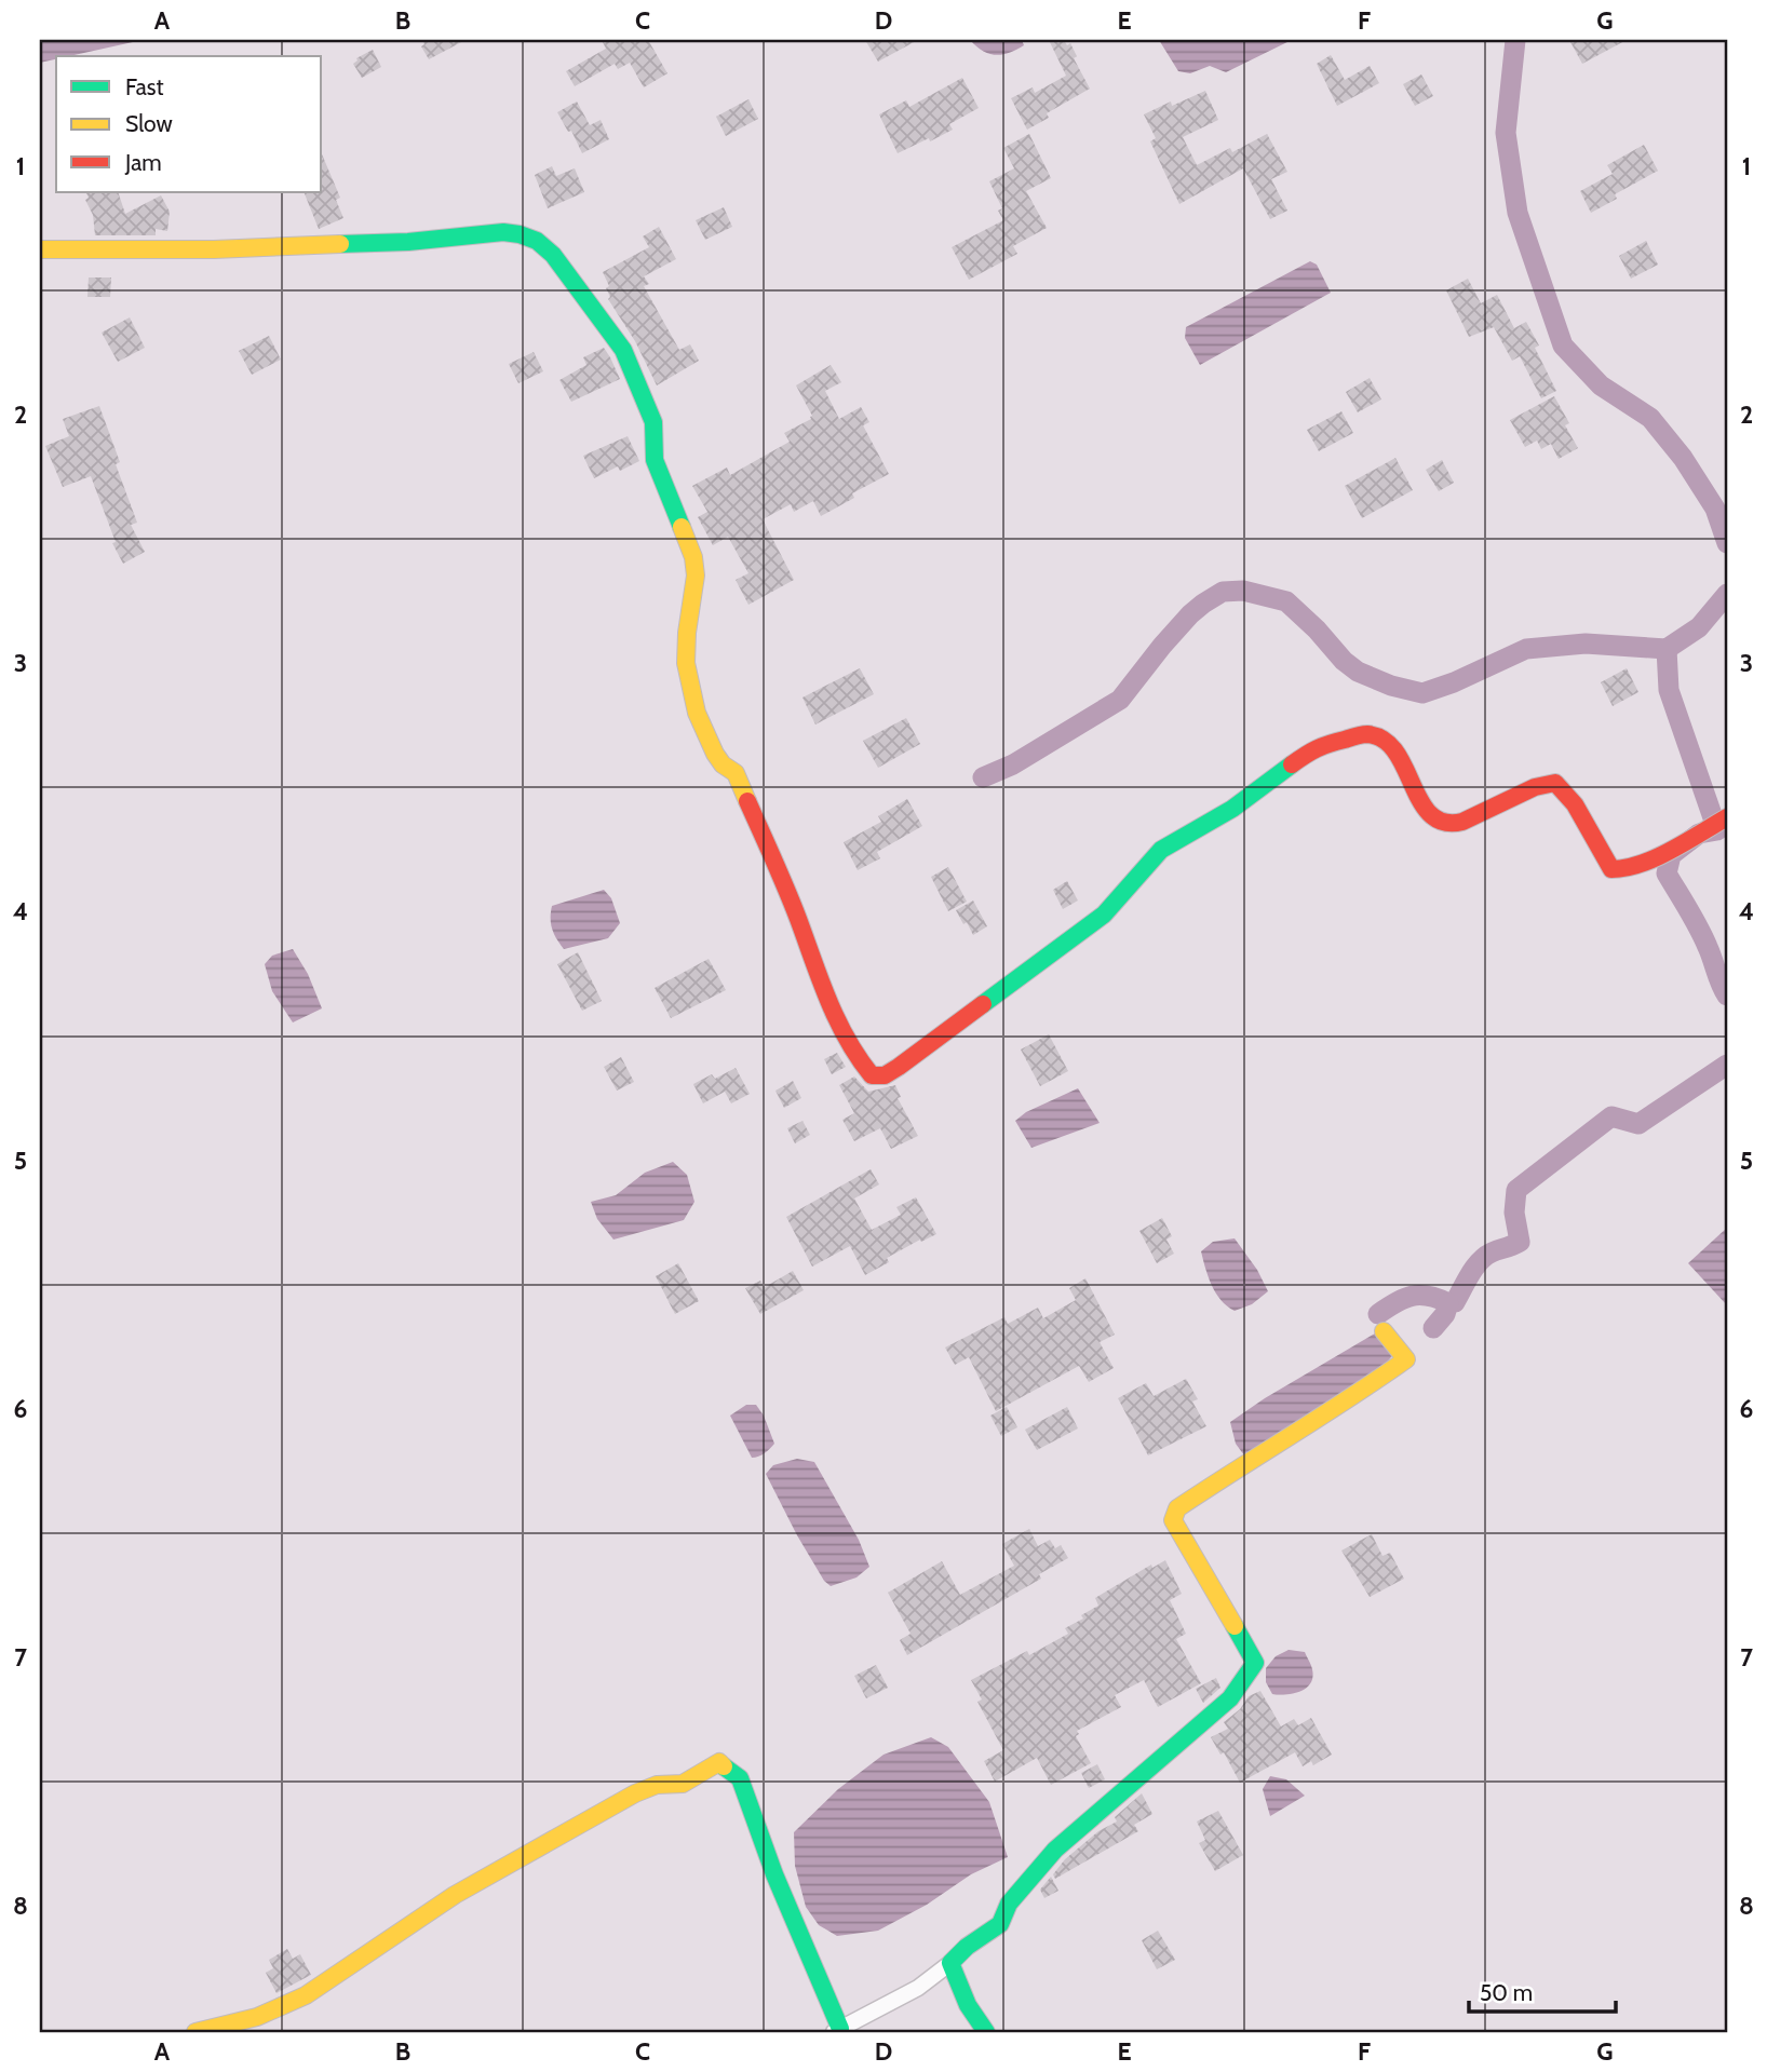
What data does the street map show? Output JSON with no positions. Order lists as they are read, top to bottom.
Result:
{
  "legend": ["Fast", "Slow", "Jam"],
  "scale_bar": "50 m",
  "grid": {
    "columns": [
      "A",
      "B",
      "C",
      "D",
      "E",
      "F",
      "G"
    ],
    "rows": [
      "1",
      "2",
      "3",
      "4",
      "5",
      "6",
      "7",
      "8"
    ]
  }
}
